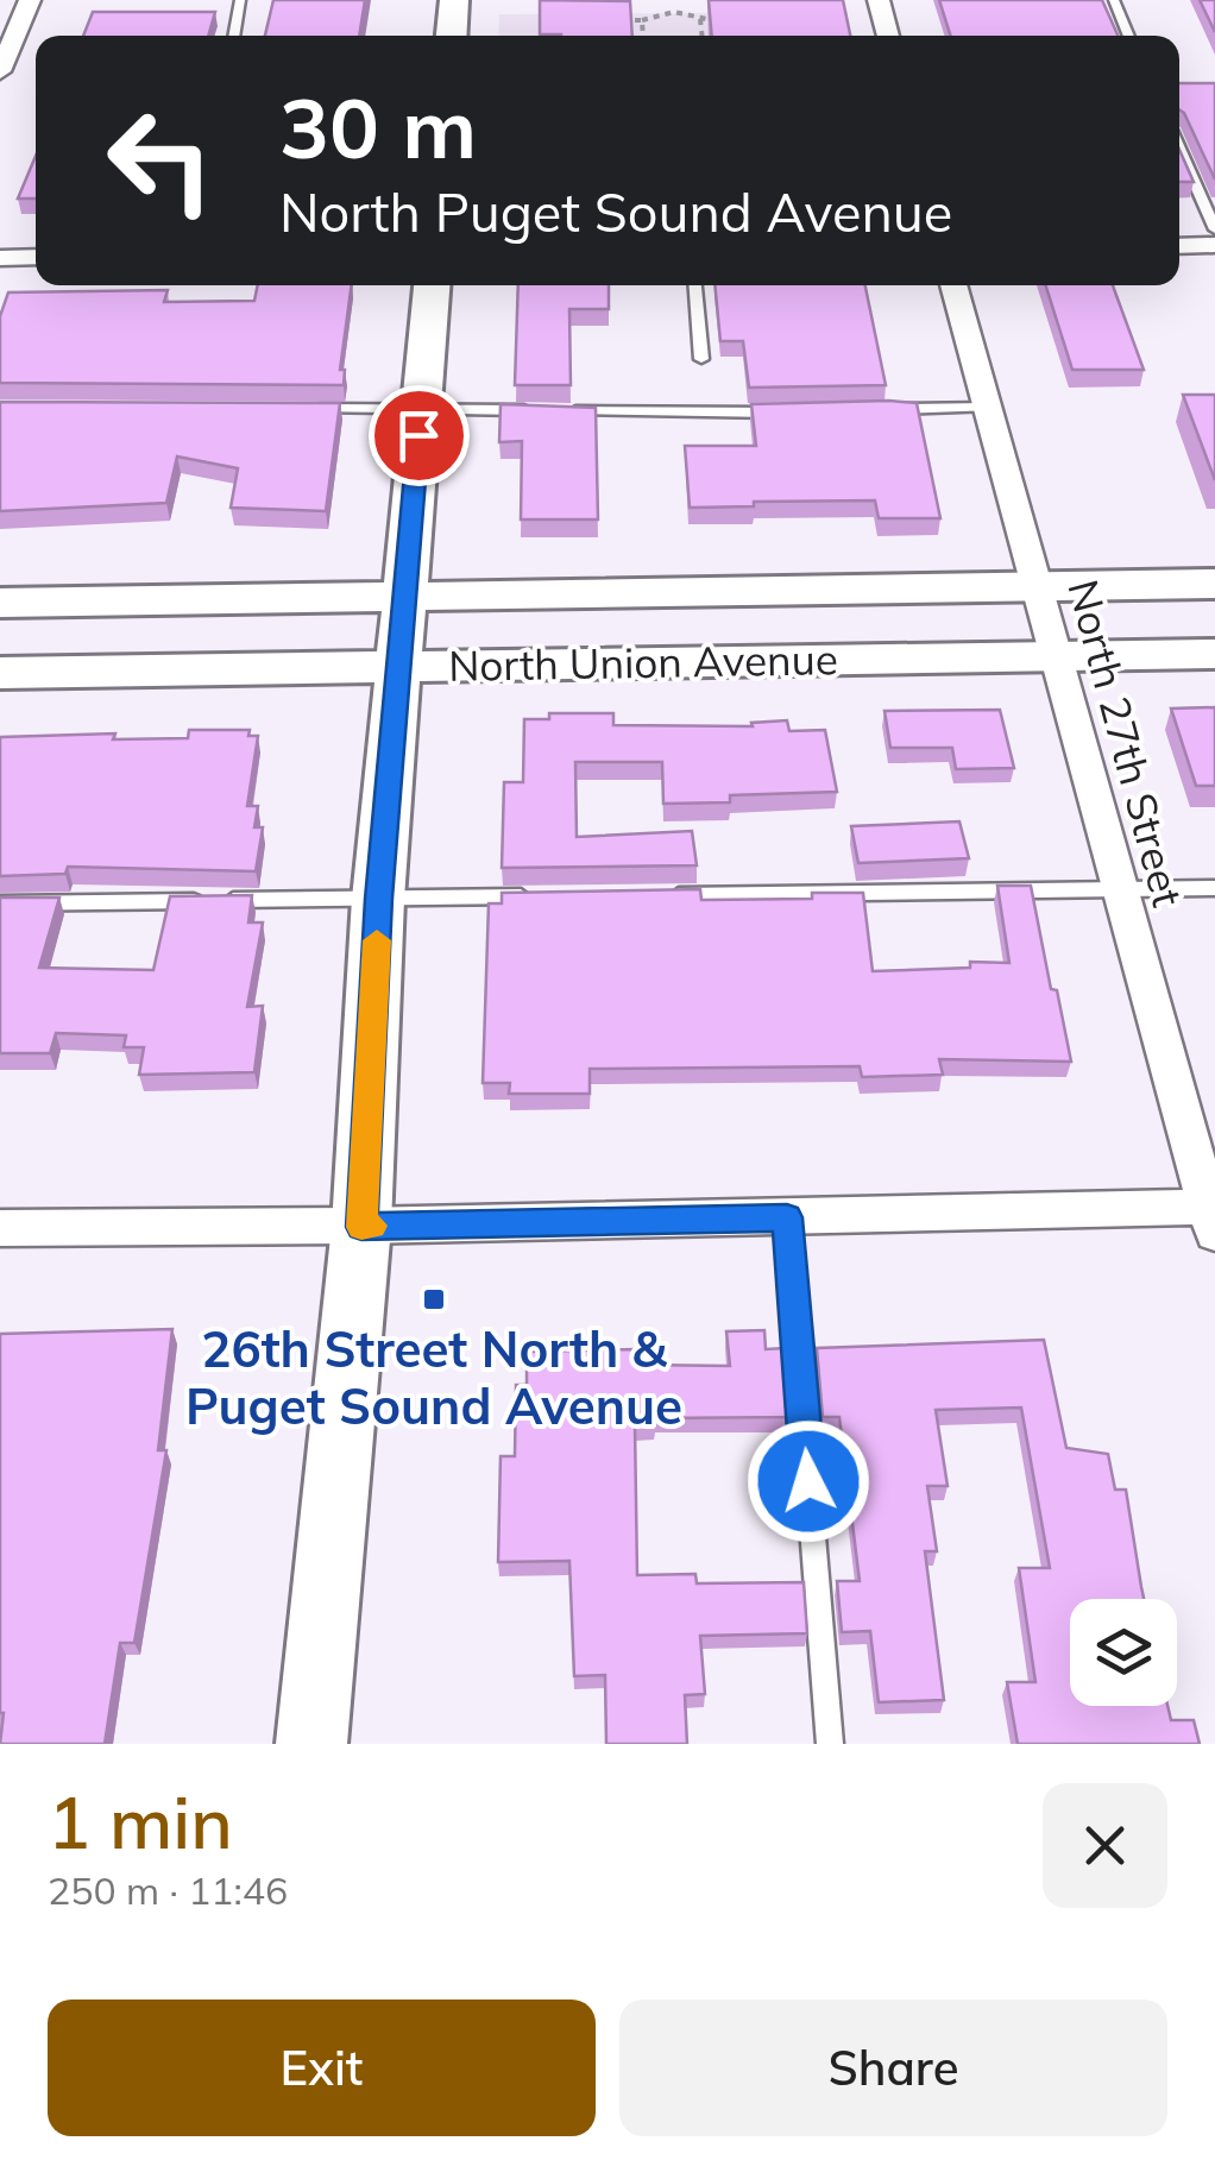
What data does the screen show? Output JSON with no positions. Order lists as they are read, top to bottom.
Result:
{
  "streets": {
    "street": ["North Union Avenue", "North 27th Street"]
  },
  "crossings": [
    ["North Union Avenue", "North 27th Street"]
  ],
  "places": {
    "transit": ["26th Street North & Puget Sound Avenue"]
  },
  "page": {
    "turn": ["30 m", "North Puget Sound Avenue"],
    "heading": ["1 min", "250 m · 11:46"],
    "buttons": ["Exit", "Share"]
  }
}
